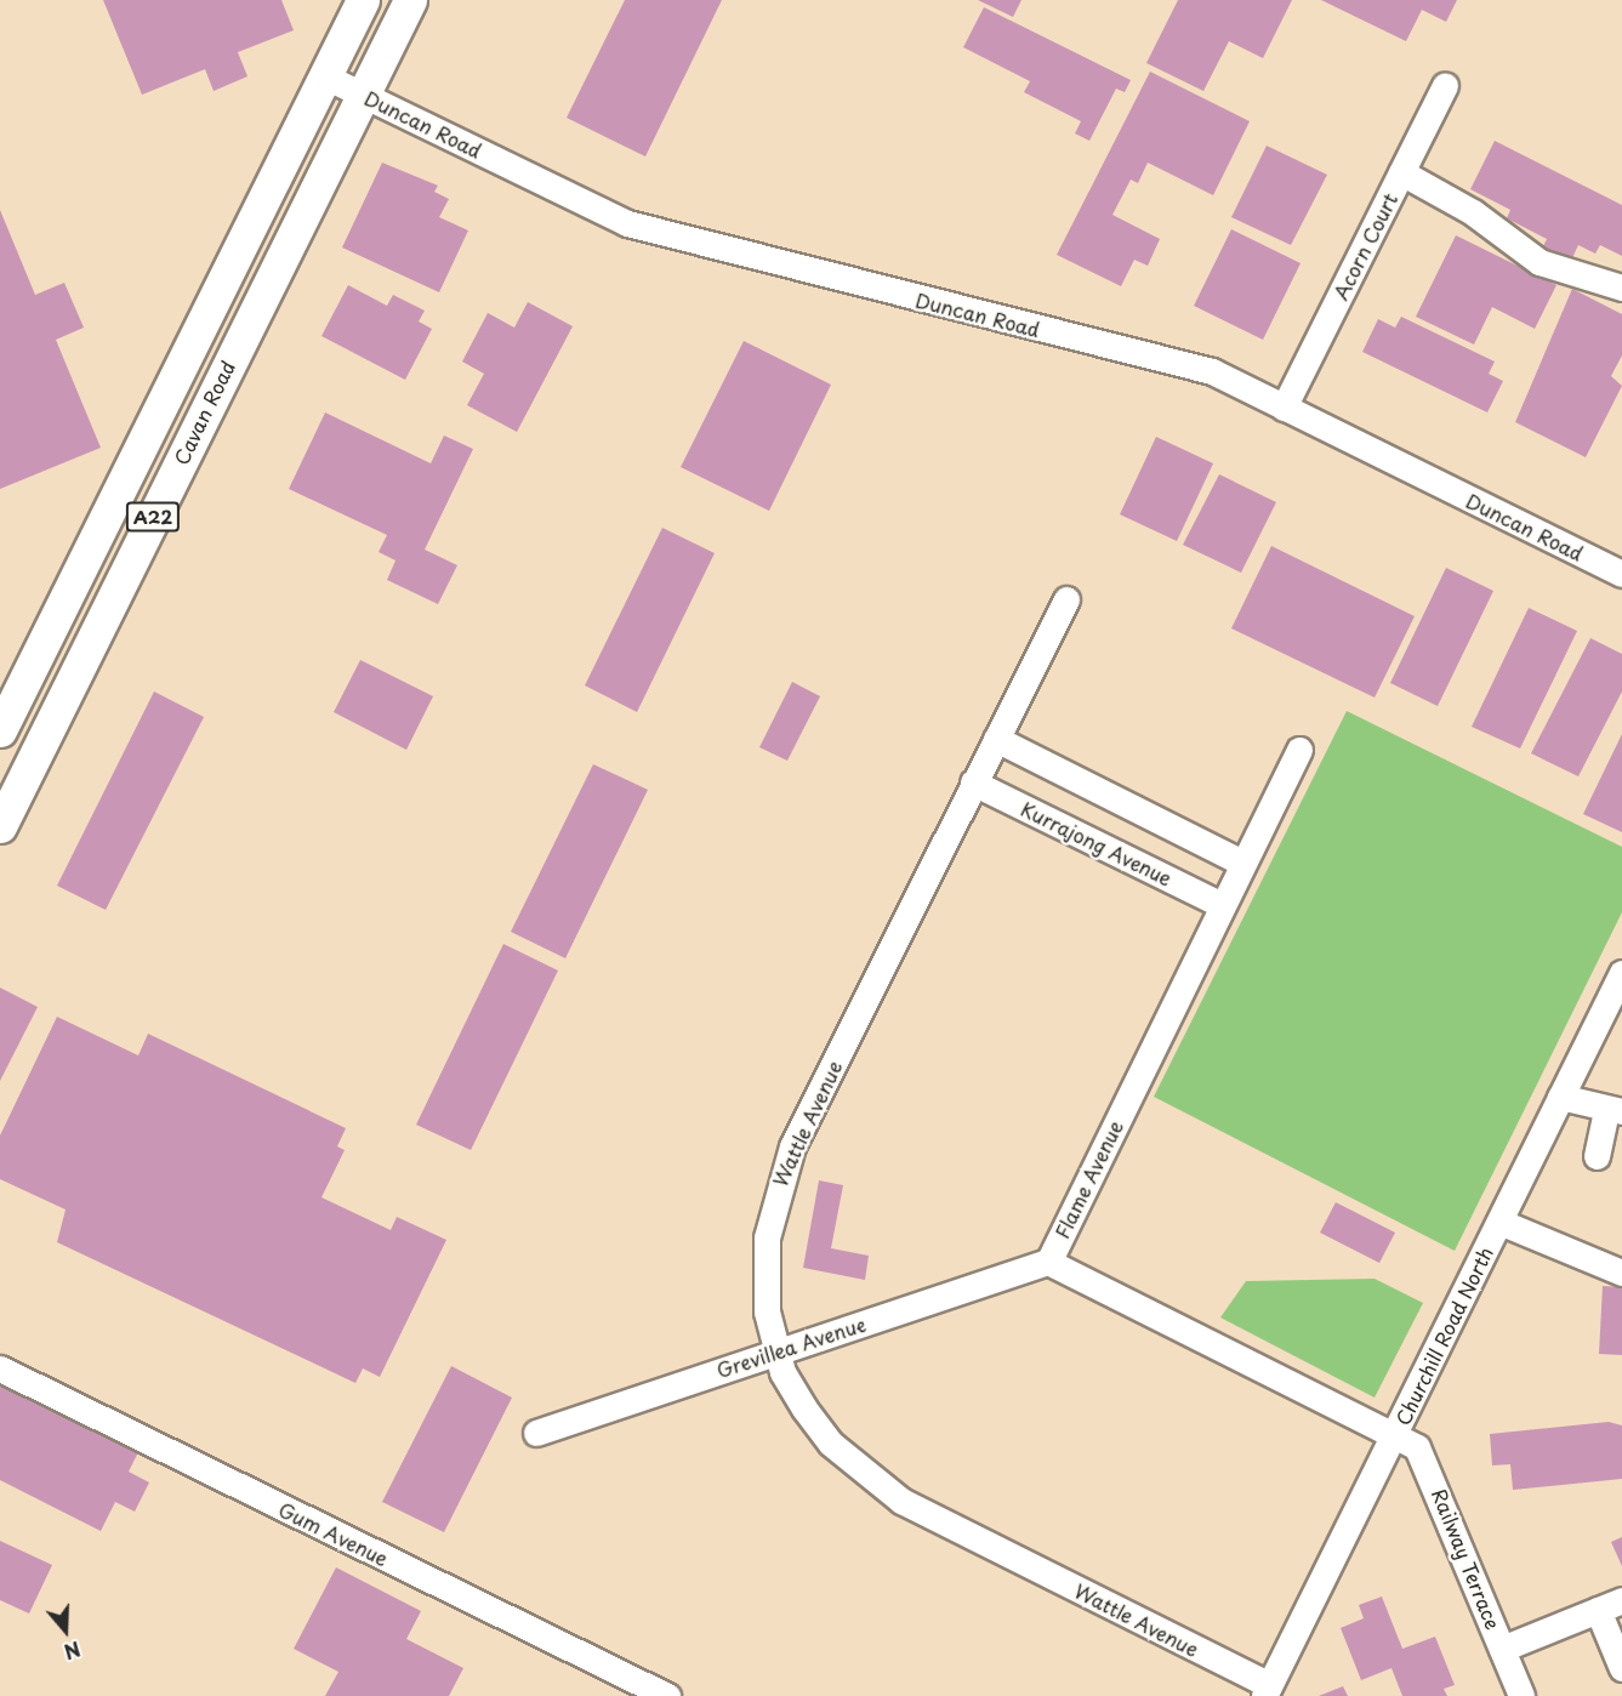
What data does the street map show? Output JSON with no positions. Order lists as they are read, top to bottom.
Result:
{
  "streets": {
    "main road": ["Cavan Road", "A22"],
    "street": [
      "Duncan Road",
      "Acorn Court",
      "Kurrajong Avenue",
      "Wattle Avenue",
      "Flame Avenue",
      "Churchill Road North",
      "Grevillea Avenue",
      "Gum Avenue",
      "Railway Terrace"
    ]
  },
  "crossings": [
    ["Duncan Road", "Acorn Court"],
    ["Duncan Road", "Cavan Road"],
    ["Duncan Road", "A22"],
    ["Kurrajong Avenue", "Wattle Avenue"],
    ["Kurrajong Avenue", "Flame Avenue"],
    ["Wattle Avenue", "Churchill Road North"],
    ["Wattle Avenue", "Grevillea Avenue"],
    ["Flame Avenue", "Churchill Road North"],
    ["Flame Avenue", "Grevillea Avenue"],
    ["Flame Avenue", "Railway Terrace"],
    ["Churchill Road North", "Railway Terrace"]
  ],
  "north": "bottom"
}
